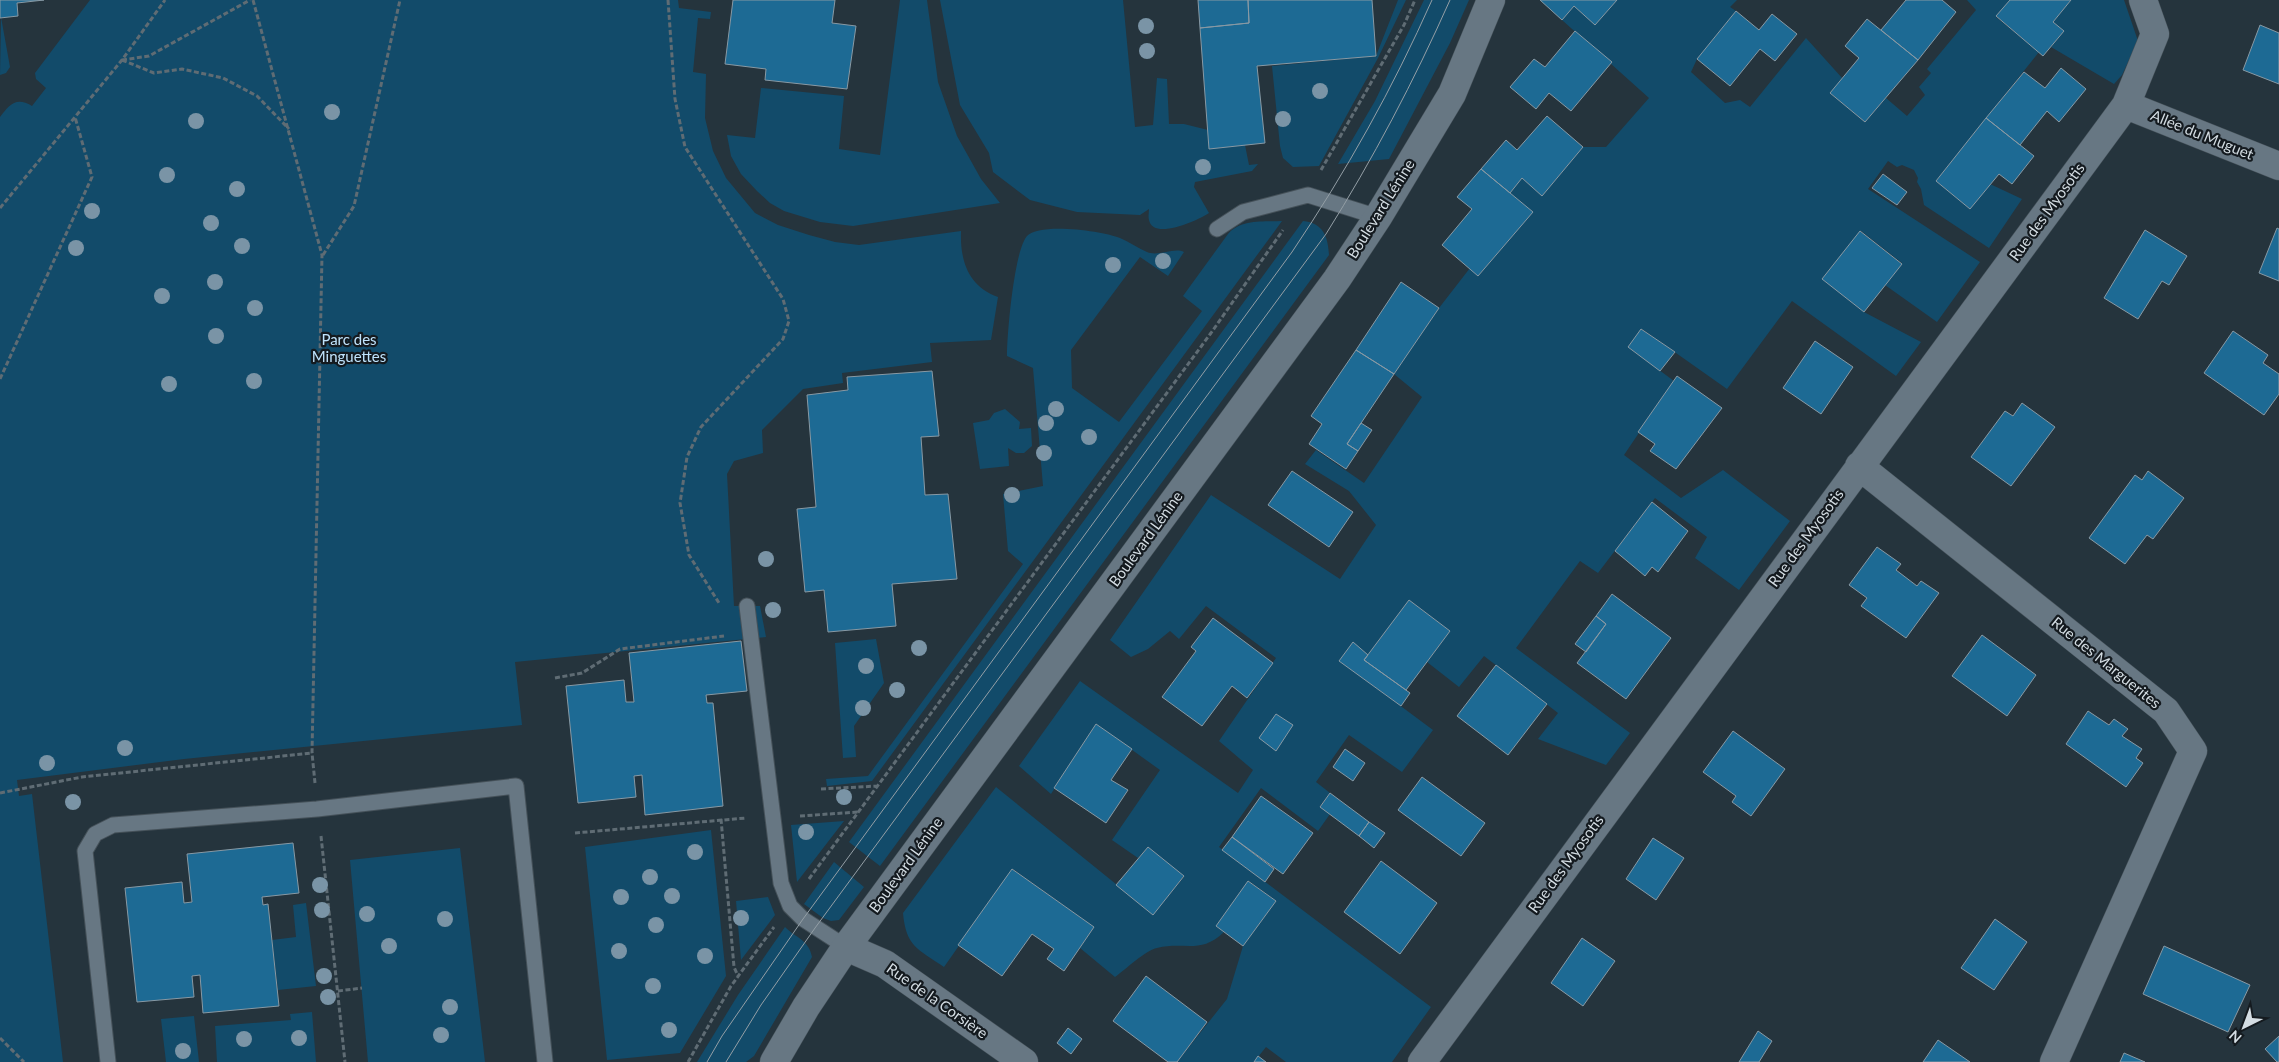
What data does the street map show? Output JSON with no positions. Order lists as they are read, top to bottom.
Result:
{
  "streets": {
    "street": [
      "Allée du Muguet",
      "Boulevard Lénine",
      "Rue des Myosotis",
      "Rue des Marguerites",
      "Rue de la Corsière"
    ]
  },
  "crossings": [
    ["Allée du Muguet", "Rue des Myosotis"],
    ["Boulevard Lénine", "Rue de la Corsière"],
    ["Rue des Myosotis", "Rue des Marguerites"]
  ],
  "parks": ["Parc des Minguettes"],
  "north": "bottom left"
}
